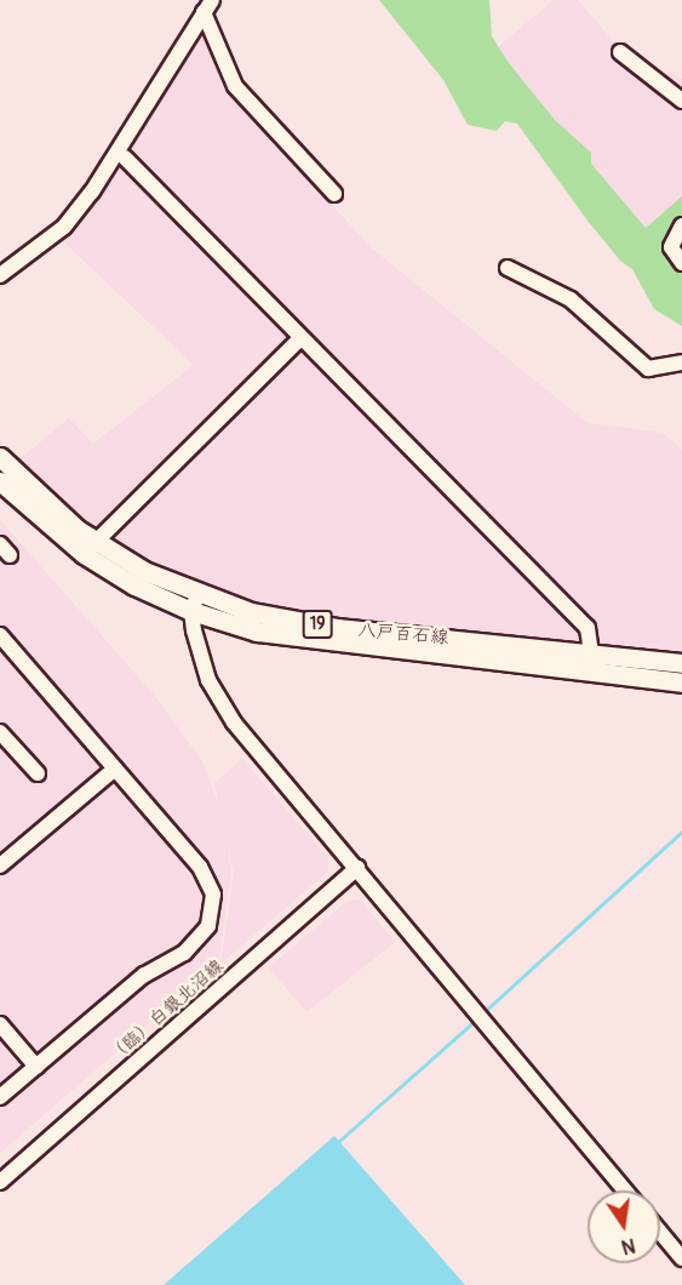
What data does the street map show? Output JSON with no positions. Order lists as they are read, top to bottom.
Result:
{
  "streets": {
    "main road": ["19", "八戸百石線"],
    "street": ["（臨）白銀北沼線"]
  },
  "north": "bottom"
}
